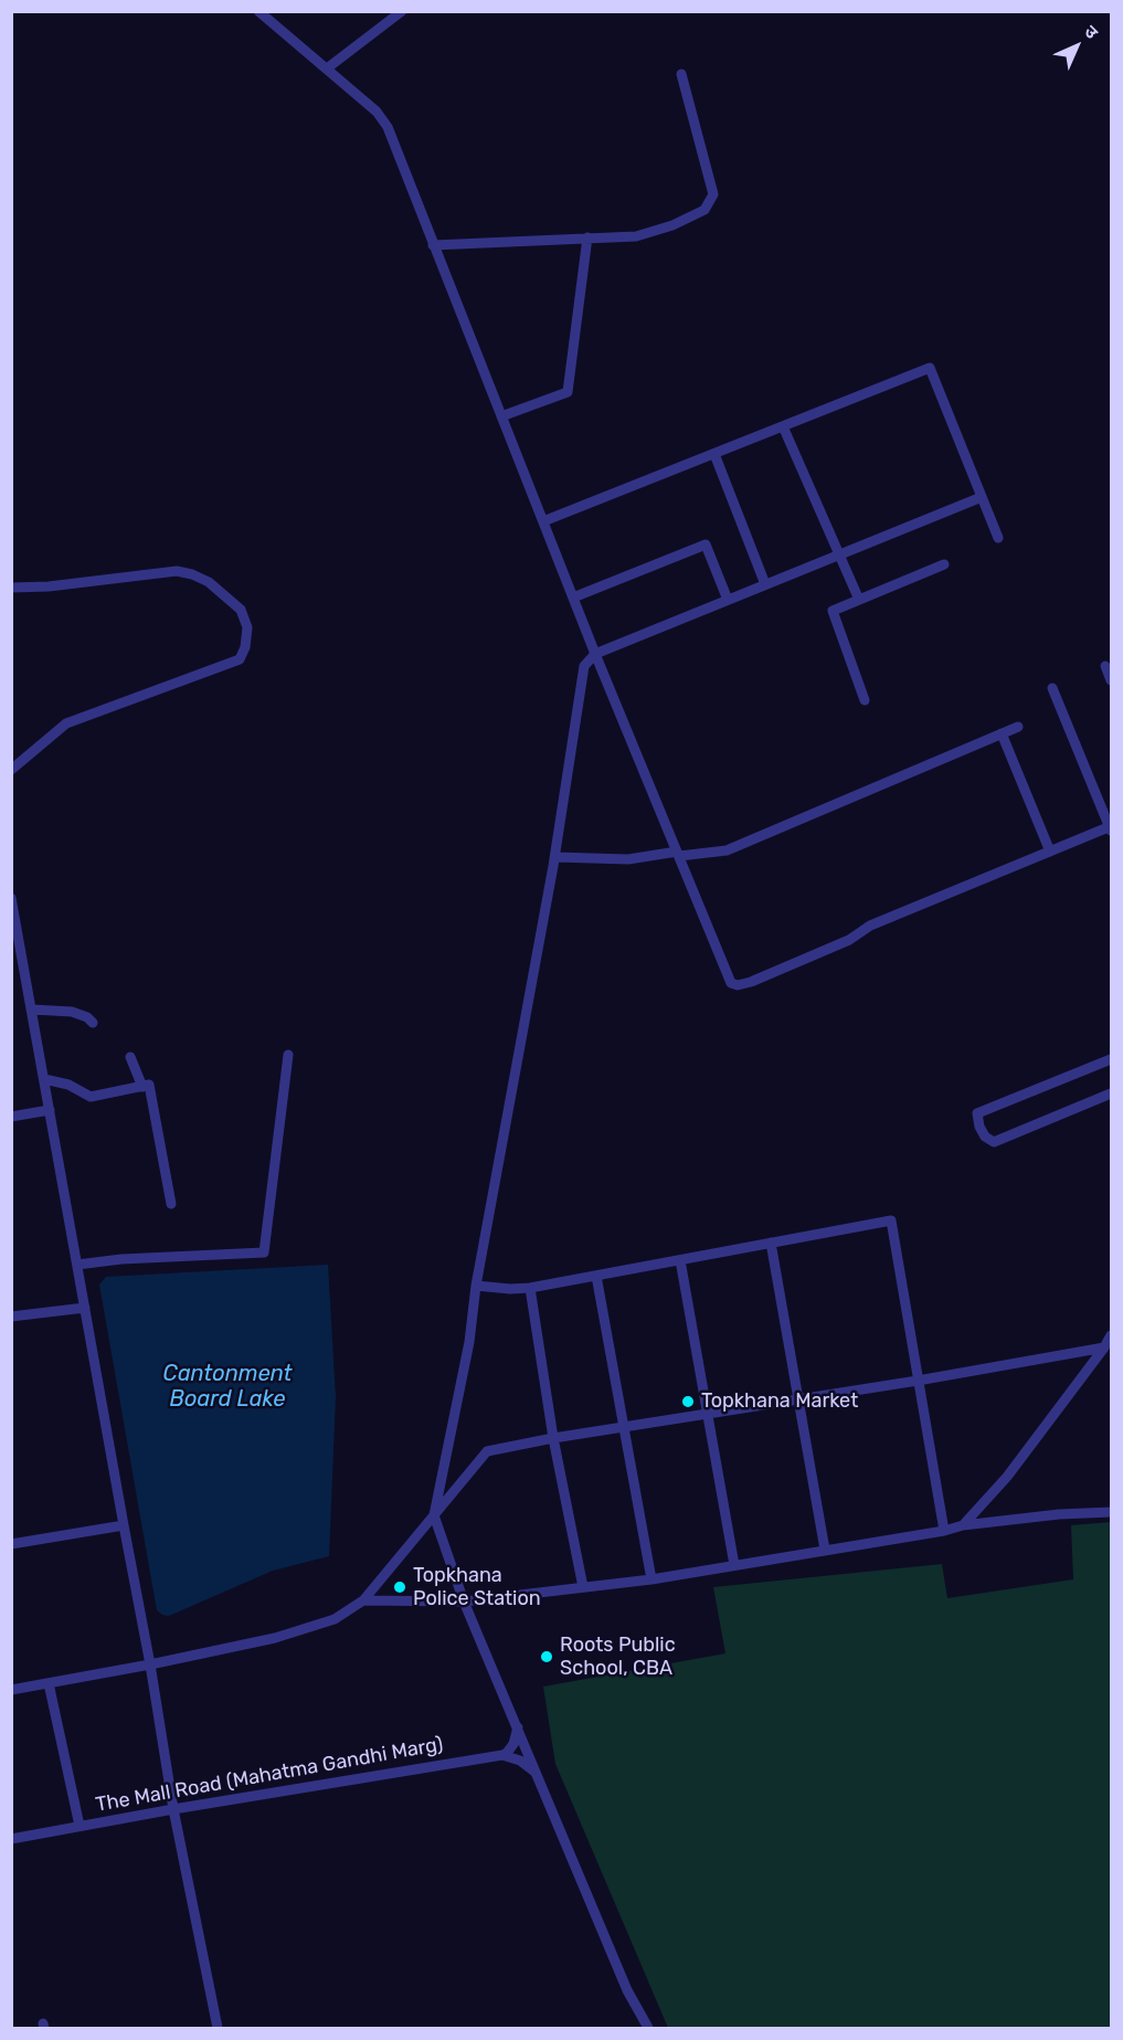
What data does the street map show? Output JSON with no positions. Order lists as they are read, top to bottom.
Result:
{
  "streets": {
    "street": ["The Mall Road (Mahatma Gandhi Marg)"]
  },
  "water": ["Cantonment Board Lake"],
  "places": ["Topkhana Market", "Topkhana Police Station", "Roots Public School, CBA"],
  "north": "top right"
}
